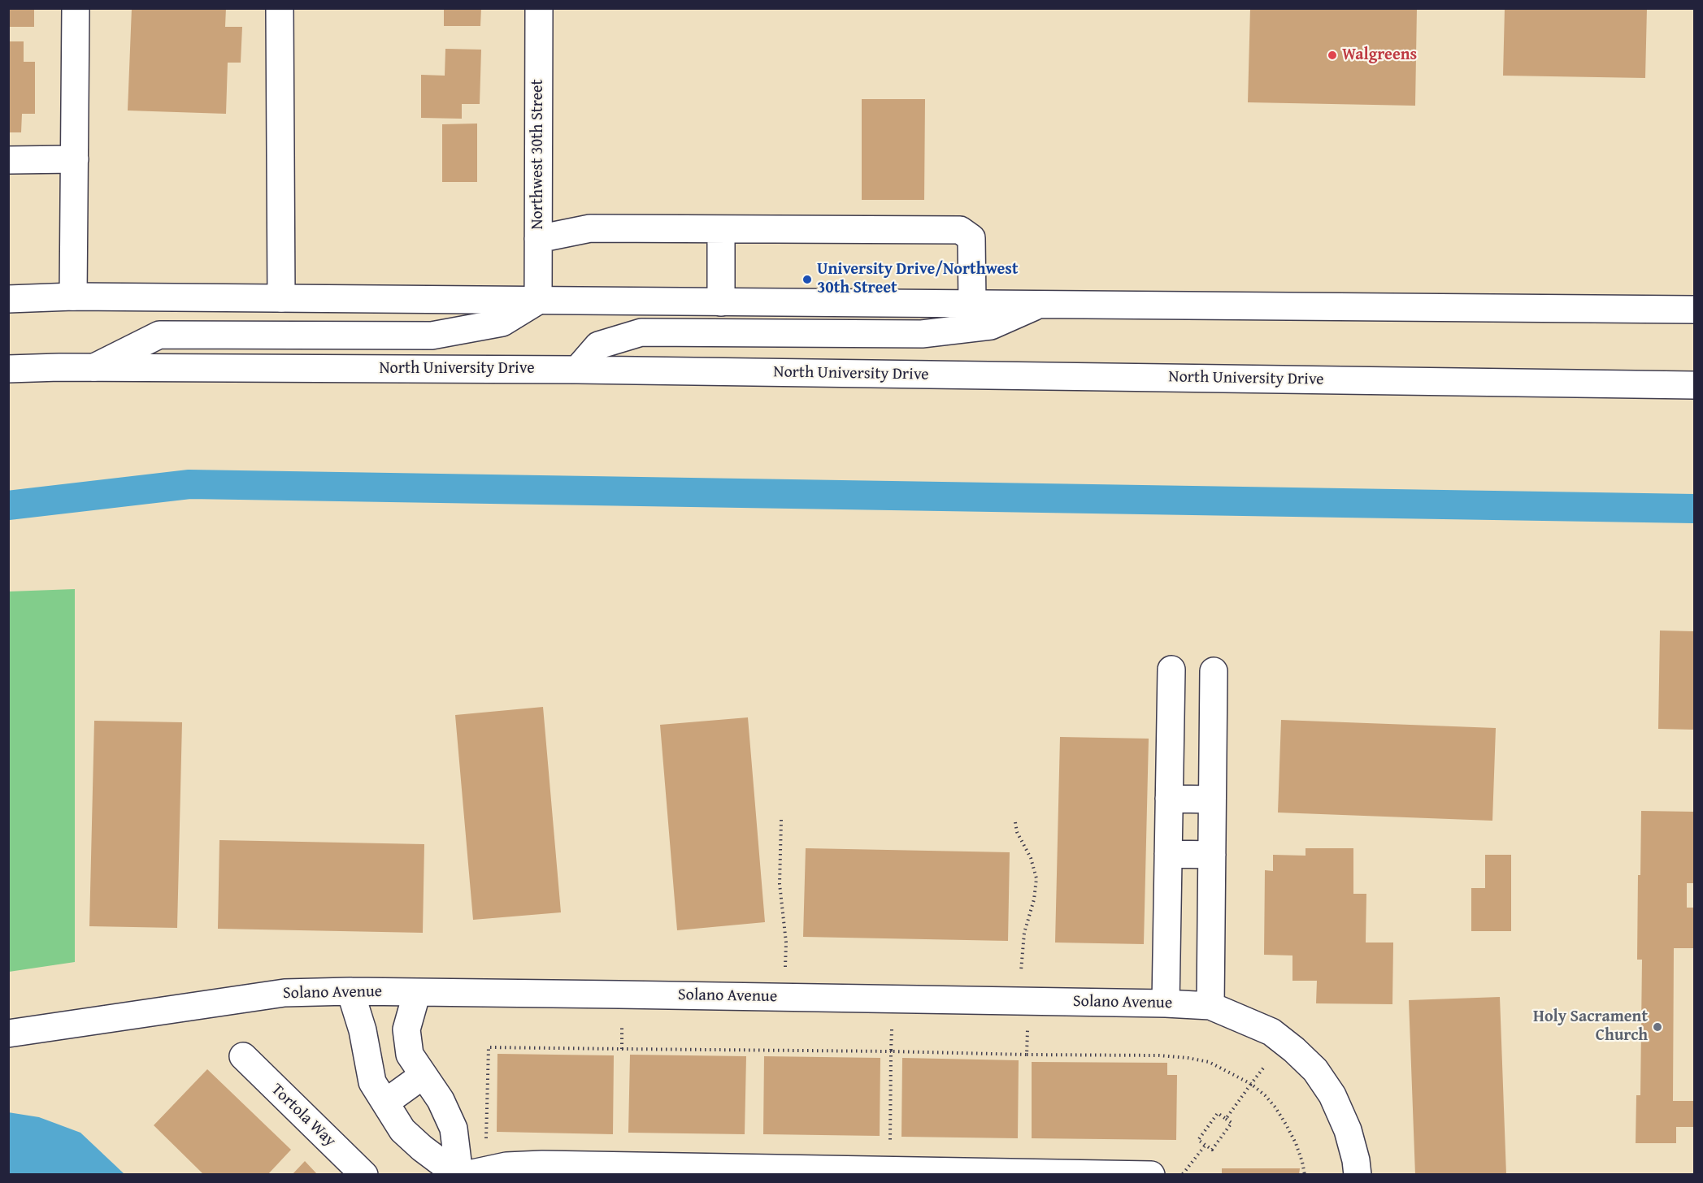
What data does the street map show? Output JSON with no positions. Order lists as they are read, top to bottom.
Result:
{
  "streets": {
    "main road": [
      "Northwest 30th Street",
      "North University Drive",
      "Solano Avenue",
      "Tortola Way"
    ]
  },
  "places": ["Walgreens", "University Drive/Northwest 30th Street", "Holy Sacrament Church"]
}
